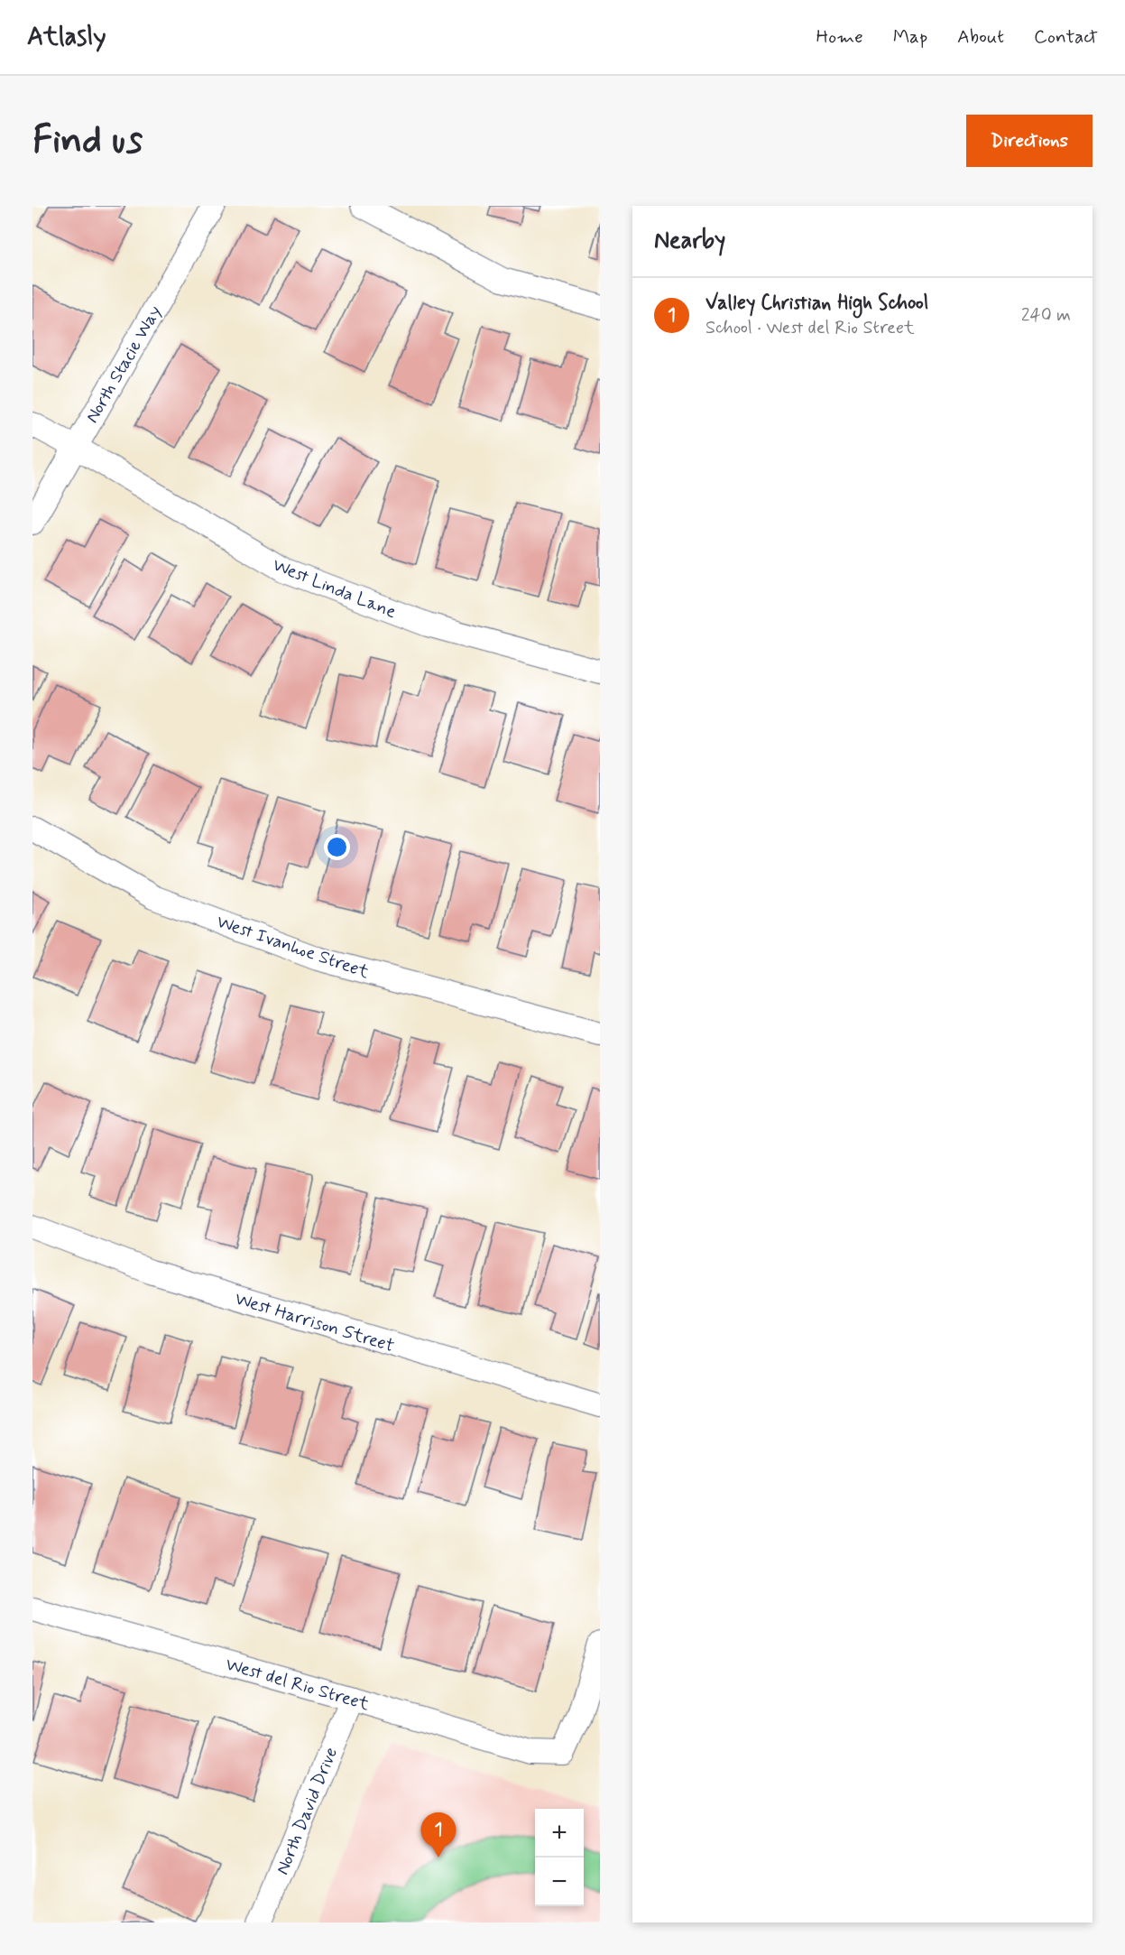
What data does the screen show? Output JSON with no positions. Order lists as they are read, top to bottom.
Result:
{
  "streets": {
    "street": [
      "North Stacie Way",
      "West Linda Lane",
      "West Ivanhoe Street",
      "West Harrison Street",
      "West del Rio Street",
      "North David Drive"
    ]
  },
  "crossings": [
    ["North Stacie Way", "West Linda Lane"],
    ["West del Rio Street", "North David Drive"]
  ],
  "page": {
    "header": "Atlasly",
    "nav": [
      "Home",
      "Map",
      "About",
      "Contact"
    ],
    "buttons": "Directions",
    "title": "Find us",
    "heading": "Nearby",
    "list": [
      {
        "mark": "1",
        "name": "Valley Christian High School",
        "note": "School · West del Rio Street",
        "value": "240 m"
      }
    ],
    "map_buttons": ["+", "−"],
    "pins": "1"
  }
}
